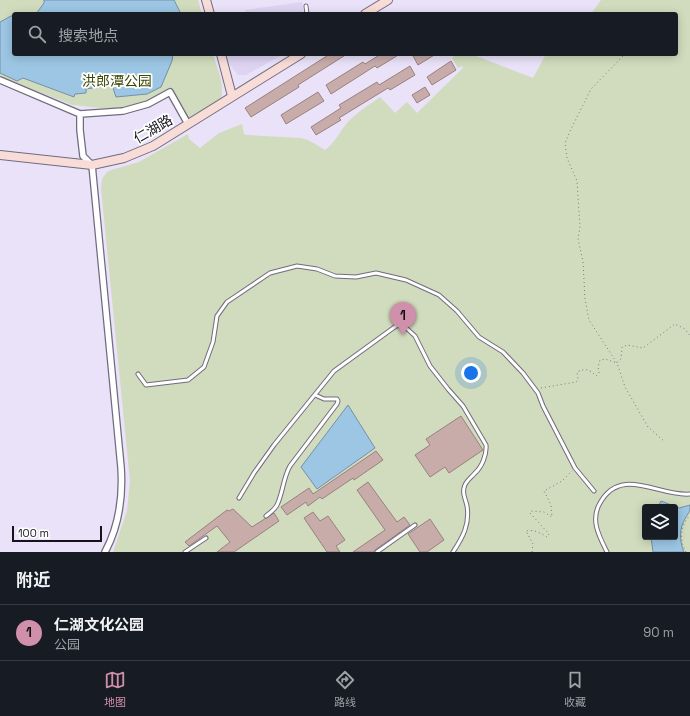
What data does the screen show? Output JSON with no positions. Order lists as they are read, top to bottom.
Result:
{
  "streets": {
    "street": ["仁湖路"]
  },
  "parks": ["洪郎潭公园"],
  "scale_bar": "100 m",
  "page": {
    "search": "搜索地点",
    "pins": "1",
    "scale": "100 m",
    "heading": "附近",
    "list": [
      {
        "mark": "1",
        "name": "仁湖文化公园",
        "note": "公园",
        "value": "90 m"
      }
    ],
    "nav": ["地图", "路线", "收藏"]
  }
}
